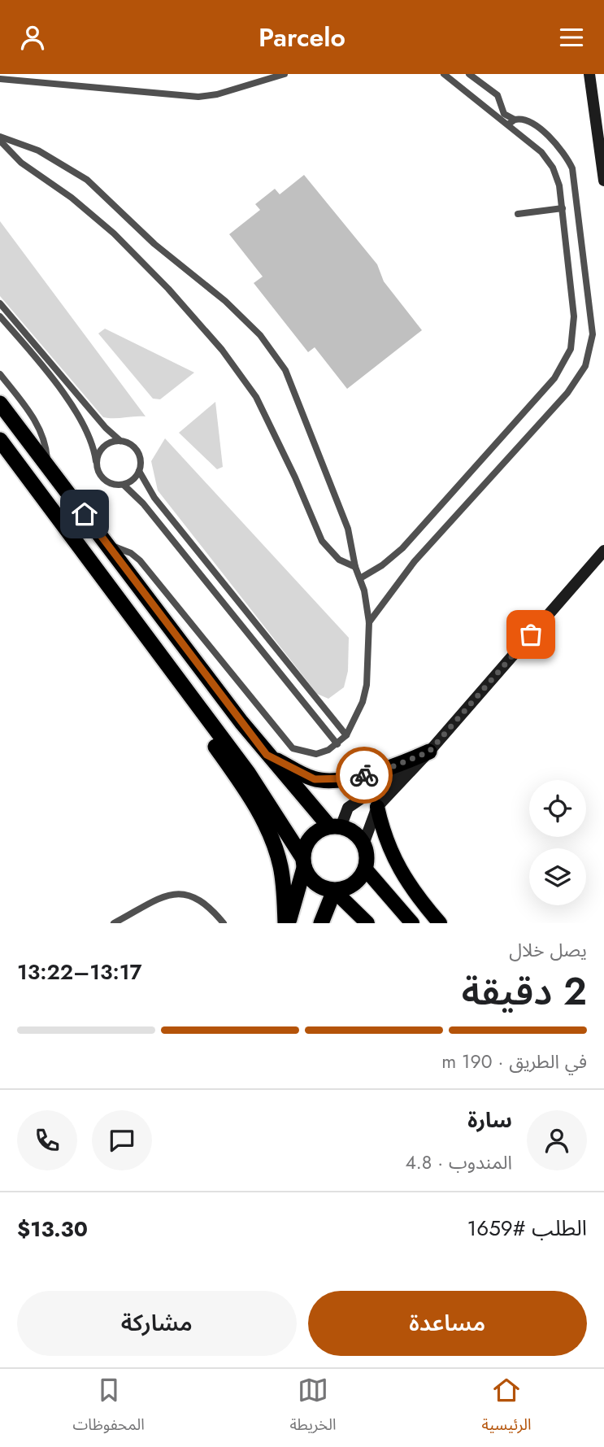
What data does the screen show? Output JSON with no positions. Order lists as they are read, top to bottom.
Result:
{
  "page": {
    "header": "Parcelo",
    "heading": ["2 دقيقة", "يصل خلال", "13:17–13:22"],
    "panel": [
      "سارة",
      "المندوب · 4.8",
      "الطلب #1659",
      "$13.30"
    ],
    "bar": "في الطريق · 190 m",
    "buttons": ["مساعدة", "مشاركة"],
    "tabs": ["الرئيسية", "الخريطة", "المحفوظات"]
  }
}
